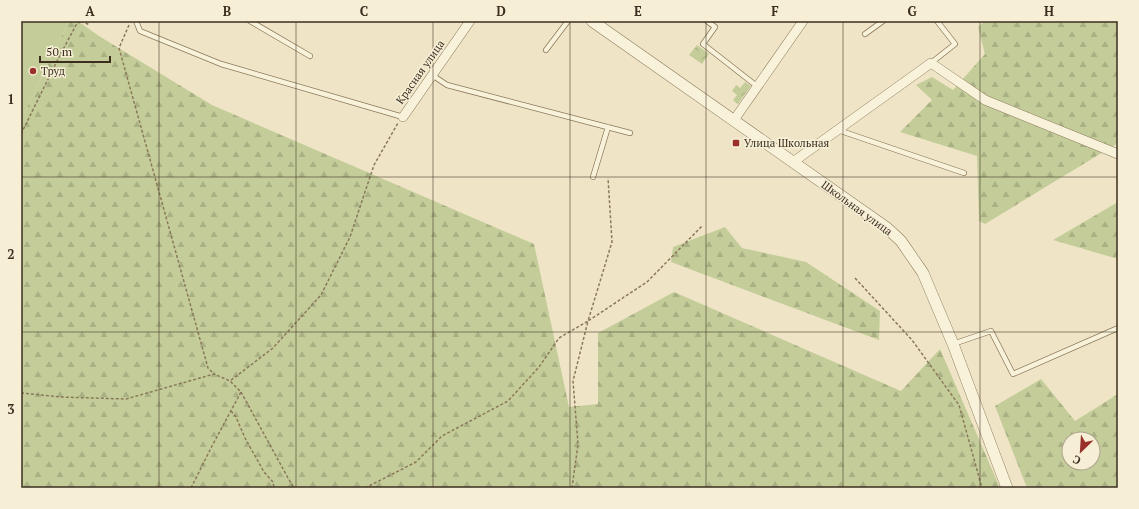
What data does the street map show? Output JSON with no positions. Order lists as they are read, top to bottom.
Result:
{
  "streets": {
    "street": ["Красная улица", "Школьная улица"]
  },
  "places": {
    "other": ["Труд"],
    "transit": ["Улица Школьная"]
  },
  "scale_bar": "50 m",
  "north": "bottom left",
  "grid": {
    "columns": [
      "A",
      "B",
      "C",
      "D",
      "E",
      "F",
      "G",
      "H"
    ],
    "rows": ["1", "2", "3"]
  }
}
